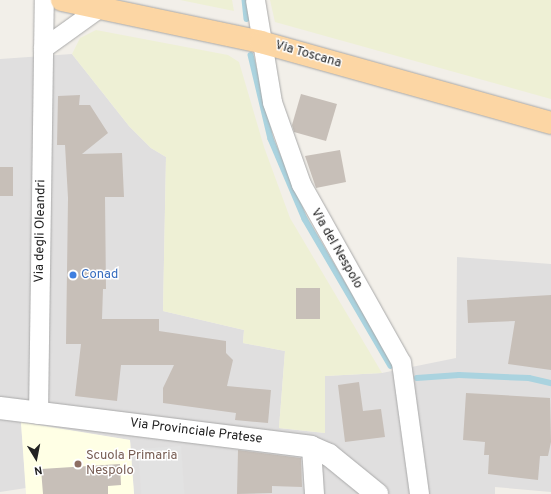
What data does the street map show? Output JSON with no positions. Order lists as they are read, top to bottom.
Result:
{
  "streets": {
    "main road": ["Via Toscana"],
    "street": ["Via degli Oleandri", "Via del Nespolo", "Via Provinciale Pratese"]
  },
  "crossings": [
    ["Via Toscana", "Via del Nespolo"],
    ["Via degli Oleandri", "Via Provinciale Pratese"]
  ],
  "places": ["Conad", "Scuola Primaria Nespolo"],
  "north": "bottom"
}
